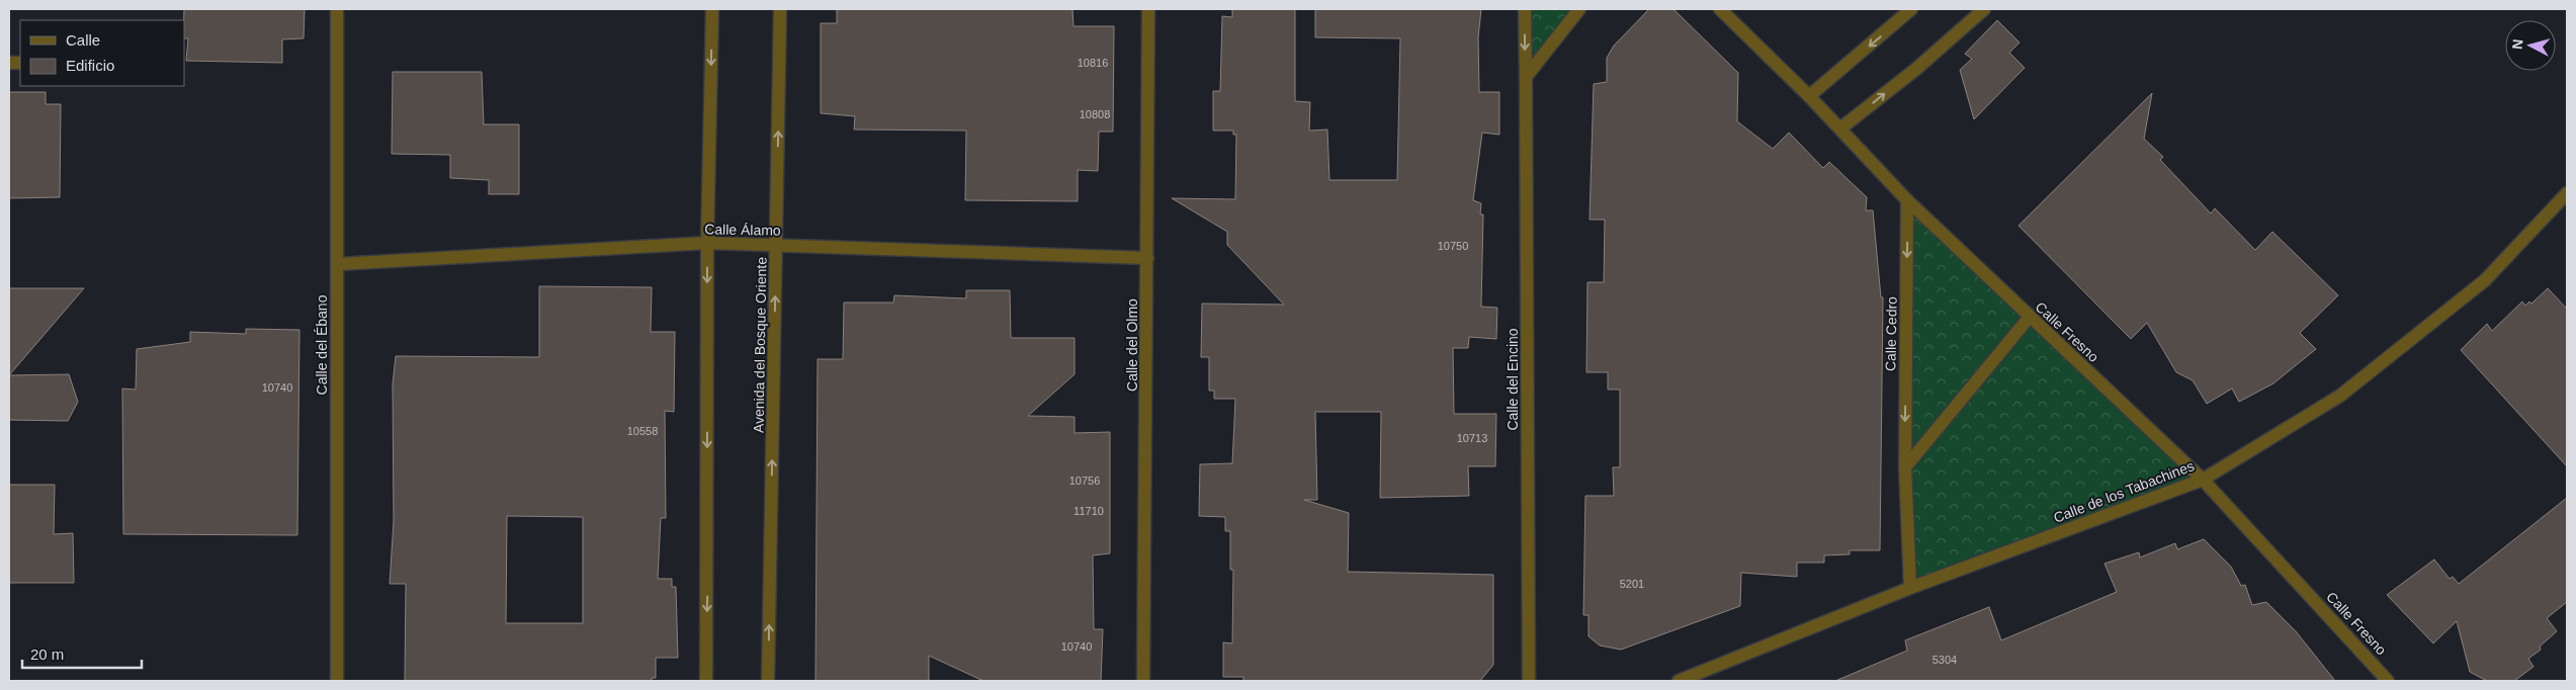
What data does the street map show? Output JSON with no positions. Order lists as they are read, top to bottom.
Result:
{
  "streets": {
    "street": [
      "Calle Álamo",
      "Calle Fresno",
      "Calle Cedro",
      "Calle del Ébano",
      "Avenida del Bosque Oriente",
      "Calle del Olmo",
      "Calle del Encino",
      "Calle de los Tabachines"
    ]
  },
  "crossings": [
    ["Calle Álamo", "Calle del Ébano"],
    ["Calle Álamo", "Avenida del Bosque Oriente"],
    ["Calle Álamo", "Calle del Olmo"],
    ["Calle Fresno", "Calle Cedro"],
    ["Calle Fresno", "Calle de los Tabachines"],
    ["Calle Cedro", "Calle de los Tabachines"]
  ],
  "one_way": ["Calle Cedro"],
  "house_numbers": [
    "10816",
    "10808",
    "10750",
    "10740",
    "10558",
    "10713",
    "10756",
    "11710",
    "5201",
    "10740",
    "5304"
  ],
  "legend": ["Calle", "Edificio"],
  "scale_bar": "20 m",
  "north": "left"
}
